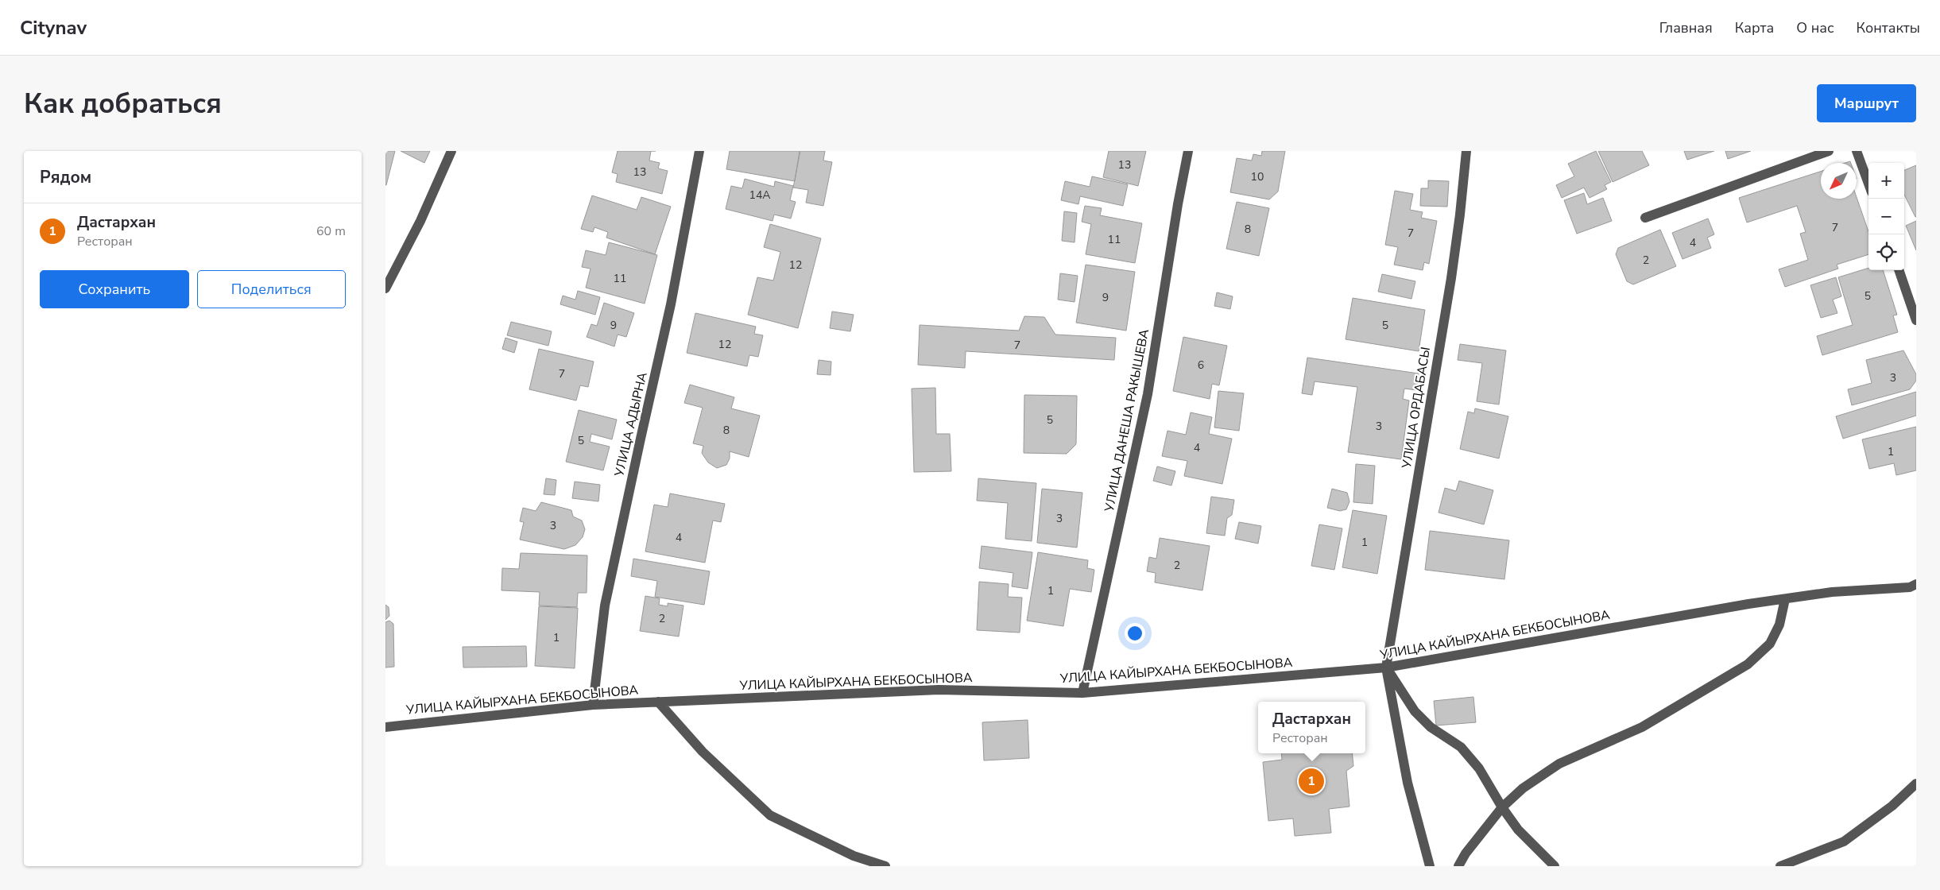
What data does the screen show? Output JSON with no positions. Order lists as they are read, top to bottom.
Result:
{
  "streets": {
    "street": [
      "УЛИЦА ОРДАБАСЫ",
      "УЛИЦА ДАНЕША РАКЫШЕВА",
      "УЛИЦА АДЫРНА",
      "УЛИЦА КАЙЫРХАНА БЕКБОСЫНОВА"
    ]
  },
  "crossings": [
    ["УЛИЦА ОРДАБАСЫ", "УЛИЦА КАЙЫРХАНА БЕКБОСЫНОВА"],
    ["УЛИЦА ДАНЕША РАКЫШЕВА", "УЛИЦА КАЙЫРХАНА БЕКБОСЫНОВА"],
    ["УЛИЦА АДЫРНА", "УЛИЦА КАЙЫРХАНА БЕКБОСЫНОВА"]
  ],
  "house_numbers": [
    "13",
    "13",
    "10",
    "14А",
    "7",
    "8",
    "7",
    "11",
    "4",
    "2",
    "12",
    "11",
    "5",
    "9",
    "9",
    "5",
    "12",
    "7",
    "6",
    "7",
    "3",
    "5",
    "3",
    "8",
    "5",
    "4",
    "1",
    "3",
    "3",
    "4",
    "1",
    "2",
    "1",
    "2",
    "1"
  ],
  "north": "bottom left",
  "page": {
    "header": "Citynav",
    "nav": [
      "Главная",
      "Карта",
      "О нас",
      "Контакты"
    ],
    "buttons": [
      "Маршрут",
      ["Сохранить", "Поделиться"]
    ],
    "title": "Как добраться",
    "heading": "Рядом",
    "map_buttons": ["+", "−"],
    "list": [
      {
        "mark": "1",
        "name": "Дастархан",
        "note": "Ресторан",
        "value": "60 m"
      }
    ],
    "popup": ["Дастархан", "Ресторан"],
    "pins": "1"
  }
}
